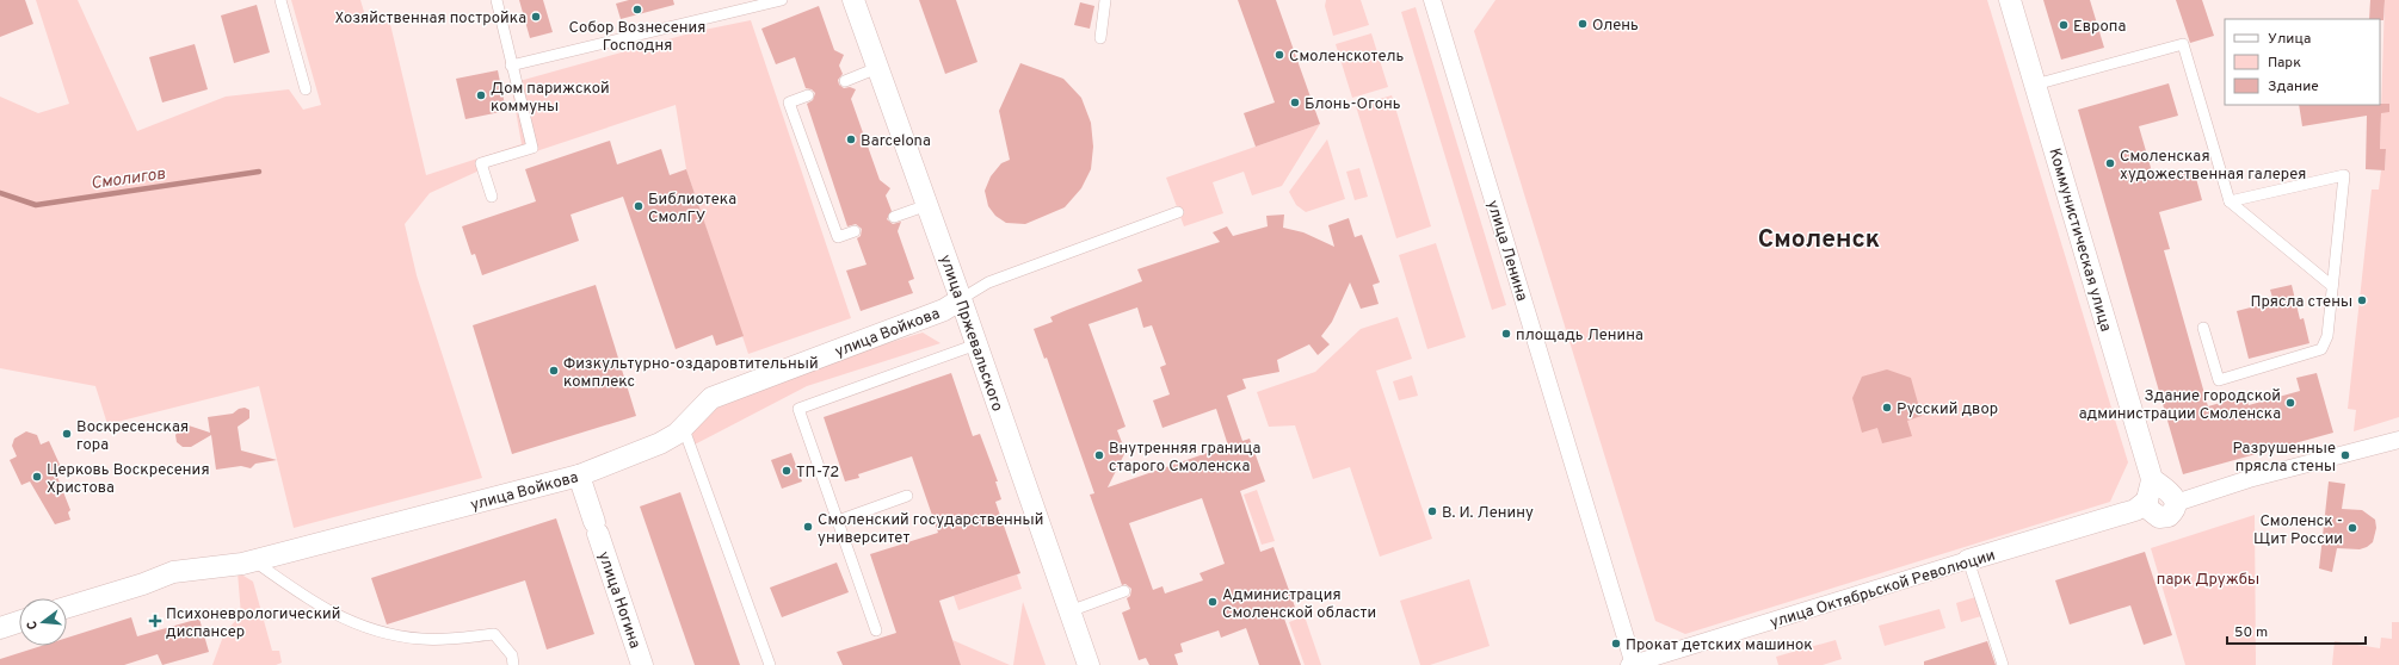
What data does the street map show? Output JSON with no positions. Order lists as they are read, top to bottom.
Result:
{
  "streets": {
    "street": [
      "Коммунистическая улица",
      "улица Ленина",
      "улица Войкова",
      "улица Пржевальского",
      "улица Октябрьской Революции",
      "улица Ногина"
    ]
  },
  "crossings": [
    ["улица Ленина", "улица Октябрьской Революции"],
    ["улица Войкова", "улица Пржевальского"],
    ["улица Войкова", "улица Ногина"]
  ],
  "districts": ["Смоленск"],
  "water": ["Смолигов"],
  "parks": ["парк Дружбы"],
  "places": {
    "other": [
      "Собор Вознесения Господня",
      "Хозяйственная постройка",
      "Олень",
      "Европа",
      "Смоленскотель",
      "Дом парижской коммуны",
      "Блонь-Огонь",
      "Barcelona",
      "Смоленская художественная галерея",
      "Библиотека СмолГУ",
      "Прясла стены",
      "площадь Ленина",
      "Физкультурно-оздаровтительный комплекс",
      "Здание городской администрации Смоленска",
      "Русский двор",
      "Воскресенская гора",
      "Внутренняя граница старого Смоленска",
      "Разрушенные прясла стены",
      "ТП-72",
      "Церковь Воскресения Христова",
      "В. И. Ленину",
      "Смоленский государственный университет",
      "Смоленск - Щит России",
      "Администрация Смоленской области",
      "Прокат детских машинок"
    ],
    "health": ["Психоневрологический диспансер"]
  },
  "legend": ["Улица", "Парк", "Здание"],
  "scale_bar": "50 m",
  "north": "left"
}
